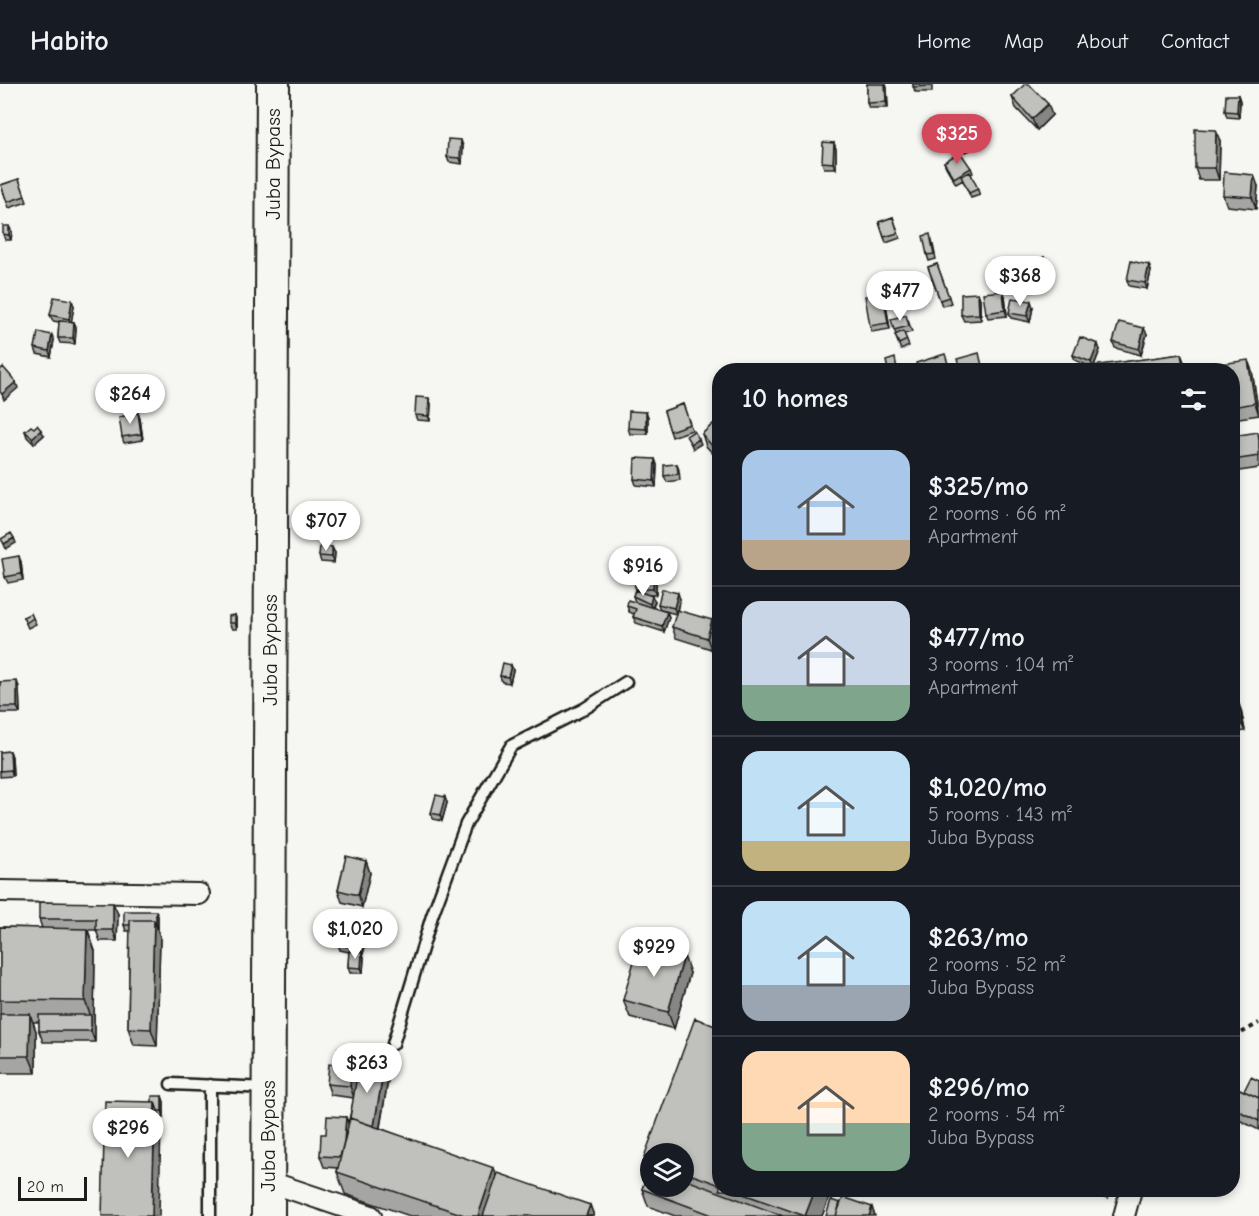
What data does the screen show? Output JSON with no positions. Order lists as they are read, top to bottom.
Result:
{
  "streets": {
    "main road": ["Juba Bypass"]
  },
  "scale_bar": "20 m",
  "page": {
    "header": "Habito",
    "nav": [
      "Home",
      "Map",
      "About",
      "Contact"
    ],
    "price": [
      "$325",
      "$368",
      "$477",
      "$264",
      "$707",
      "$916",
      "$1,020",
      "$929",
      "$263",
      "$296"
    ],
    "heading": "10 homes",
    "list": [
      {
        "name": "$325/mo",
        "note": "2 rooms · 66 m² · Apartment"
      },
      {
        "name": "$477/mo",
        "note": "3 rooms · 104 m² · Apartment"
      },
      {
        "name": "$1,020/mo",
        "note": "5 rooms · 143 m² · Juba Bypass"
      },
      {
        "name": "$263/mo",
        "note": "2 rooms · 52 m² · Juba Bypass"
      },
      {
        "name": "$296/mo",
        "note": "2 rooms · 54 m² · Juba Bypass"
      }
    ],
    "scale": "20 m"
  }
}
